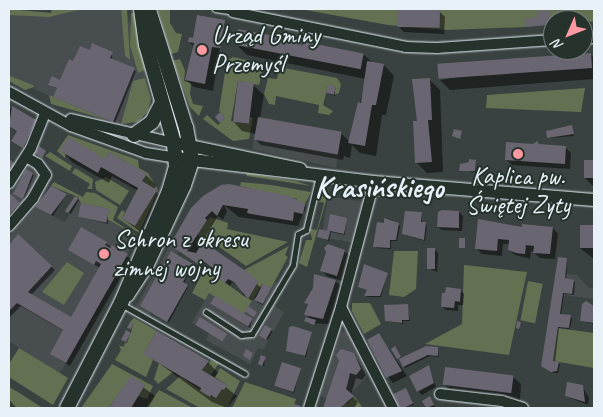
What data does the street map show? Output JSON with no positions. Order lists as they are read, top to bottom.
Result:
{
  "districts": ["Krasińskiego"],
  "places": ["Urząd Gminy Przemyśl", "Kaplica pw. Świętej Zyty", "Schron z okresu zimnej wojny"],
  "north": "bottom left"
}
